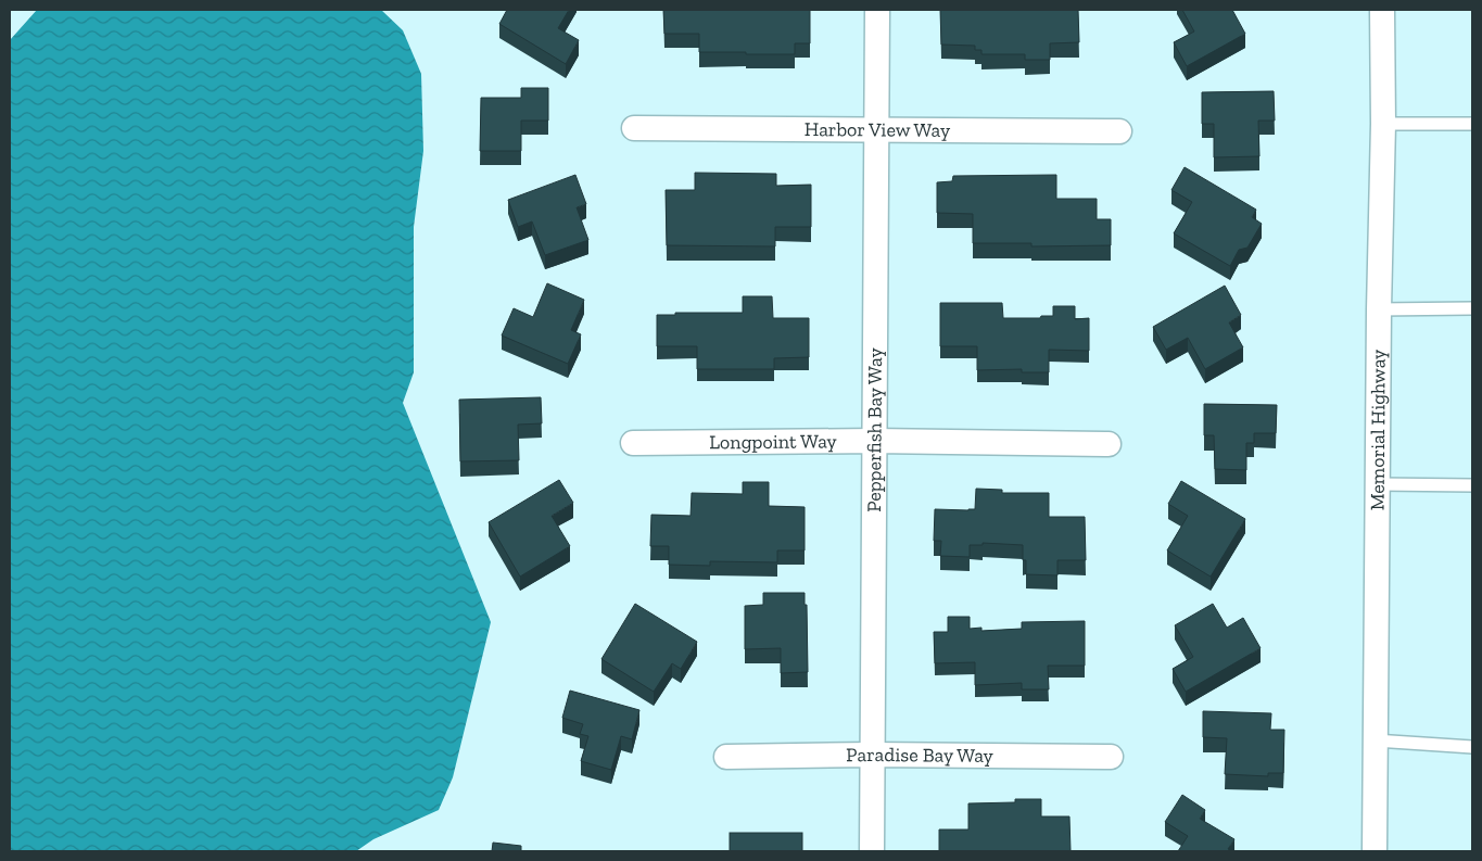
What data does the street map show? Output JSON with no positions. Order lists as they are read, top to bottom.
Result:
{
  "streets": {
    "street": [
      "Harbor View Way",
      "Pepperfish Bay Way",
      "Memorial Highway",
      "Longpoint Way",
      "Paradise Bay Way"
    ]
  },
  "crossings": [
    ["Harbor View Way", "Pepperfish Bay Way"],
    ["Pepperfish Bay Way", "Longpoint Way"],
    ["Pepperfish Bay Way", "Paradise Bay Way"]
  ]
}
